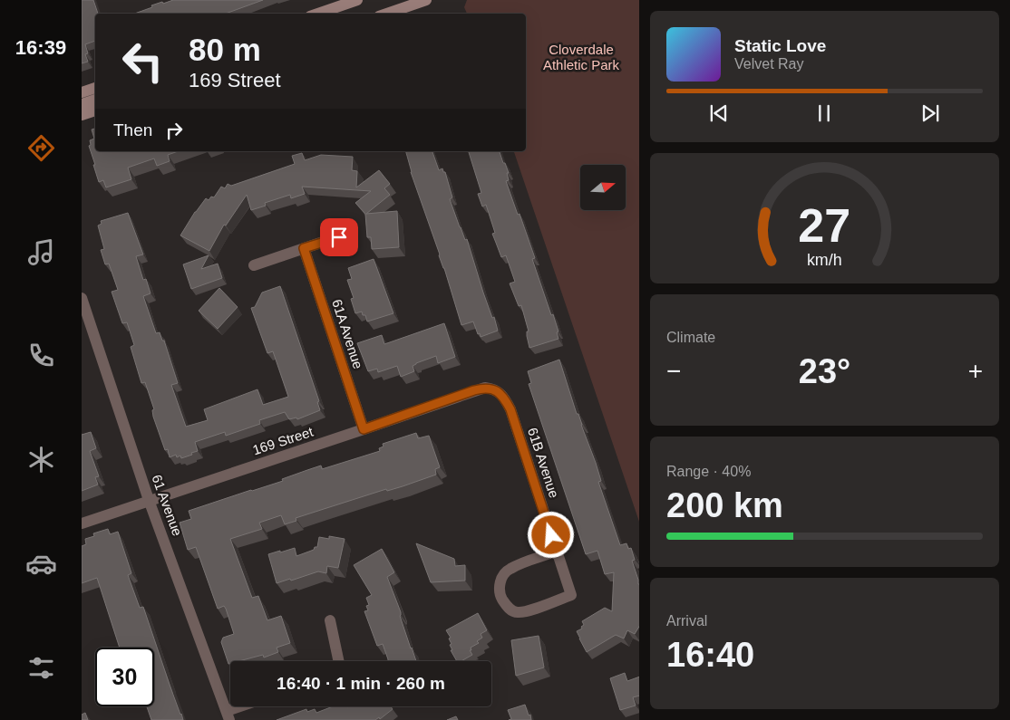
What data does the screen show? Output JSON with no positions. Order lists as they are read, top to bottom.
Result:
{
  "streets": {
    "street": [
      "61A Avenue",
      "169 Street",
      "61B Avenue",
      "61 Avenue"
    ]
  },
  "crossings": [
    ["61A Avenue", "169 Street"],
    ["169 Street", "61B Avenue"],
    ["169 Street", "61 Avenue"]
  ],
  "parks": ["Cloverdale Athletic Park"],
  "north": "right",
  "page": {
    "tabs": "16:39",
    "turn": ["80 m", "169 Street"],
    "song": ["Static Love", "Velvet Ray"],
    "then": "Then",
    "tile": [
      "Climate",
      ["Range · 40%", "200 km"],
      ["Arrival", "16:40"]
    ],
    "heat": ["−", "23°", "+"],
    "limit": "30",
    "trip": "16:40 · 1 min · 260 m",
    "gauge": ["27", "km/h"]
  }
}
